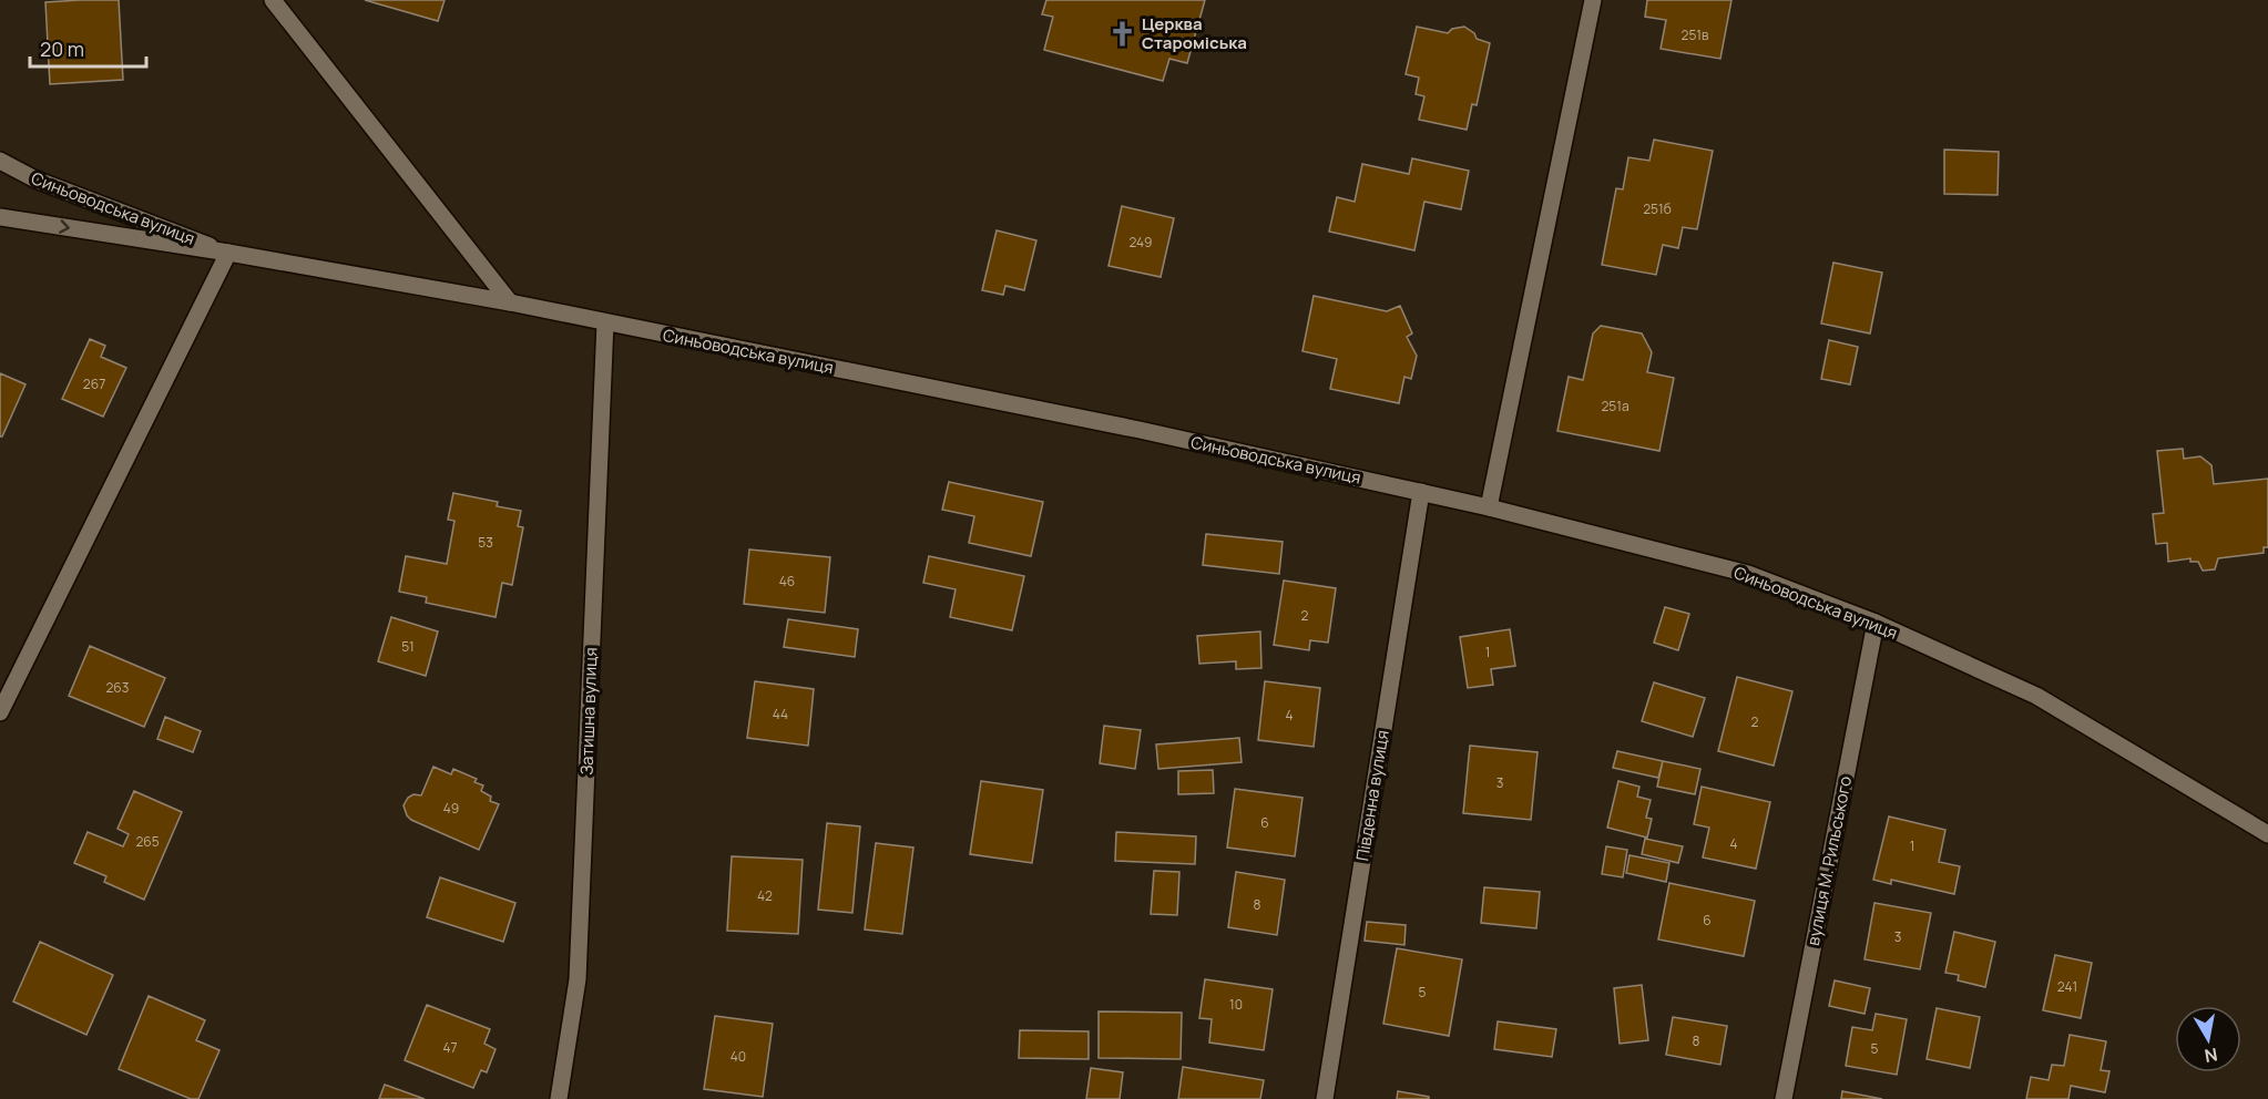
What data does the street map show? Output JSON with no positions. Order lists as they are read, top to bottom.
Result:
{
  "streets": {
    "street": [
      "Синьоводська вулиця",
      "Затишна вулиця",
      "Південна вулиця",
      "вулиця М. Рильського"
    ]
  },
  "crossings": [
    ["Синьоводська вулиця", "Затишна вулиця"],
    ["Синьоводська вулиця", "Південна вулиця"],
    ["Синьоводська вулиця", "вулиця М. Рильського"]
  ],
  "places": {
    "church": ["Церква Староміська"]
  },
  "house_numbers": [
    "251в",
    "251б",
    "249",
    "267",
    "251а",
    "53",
    "46",
    "2",
    "51",
    "1",
    "263",
    "44",
    "4",
    "2",
    "3",
    "49",
    "6",
    "265",
    "4",
    "1",
    "42",
    "8",
    "6",
    "3",
    "241",
    "5",
    "10",
    "8",
    "47",
    "5",
    "40"
  ],
  "scale_bar": "20 m",
  "north": "bottom"
}
